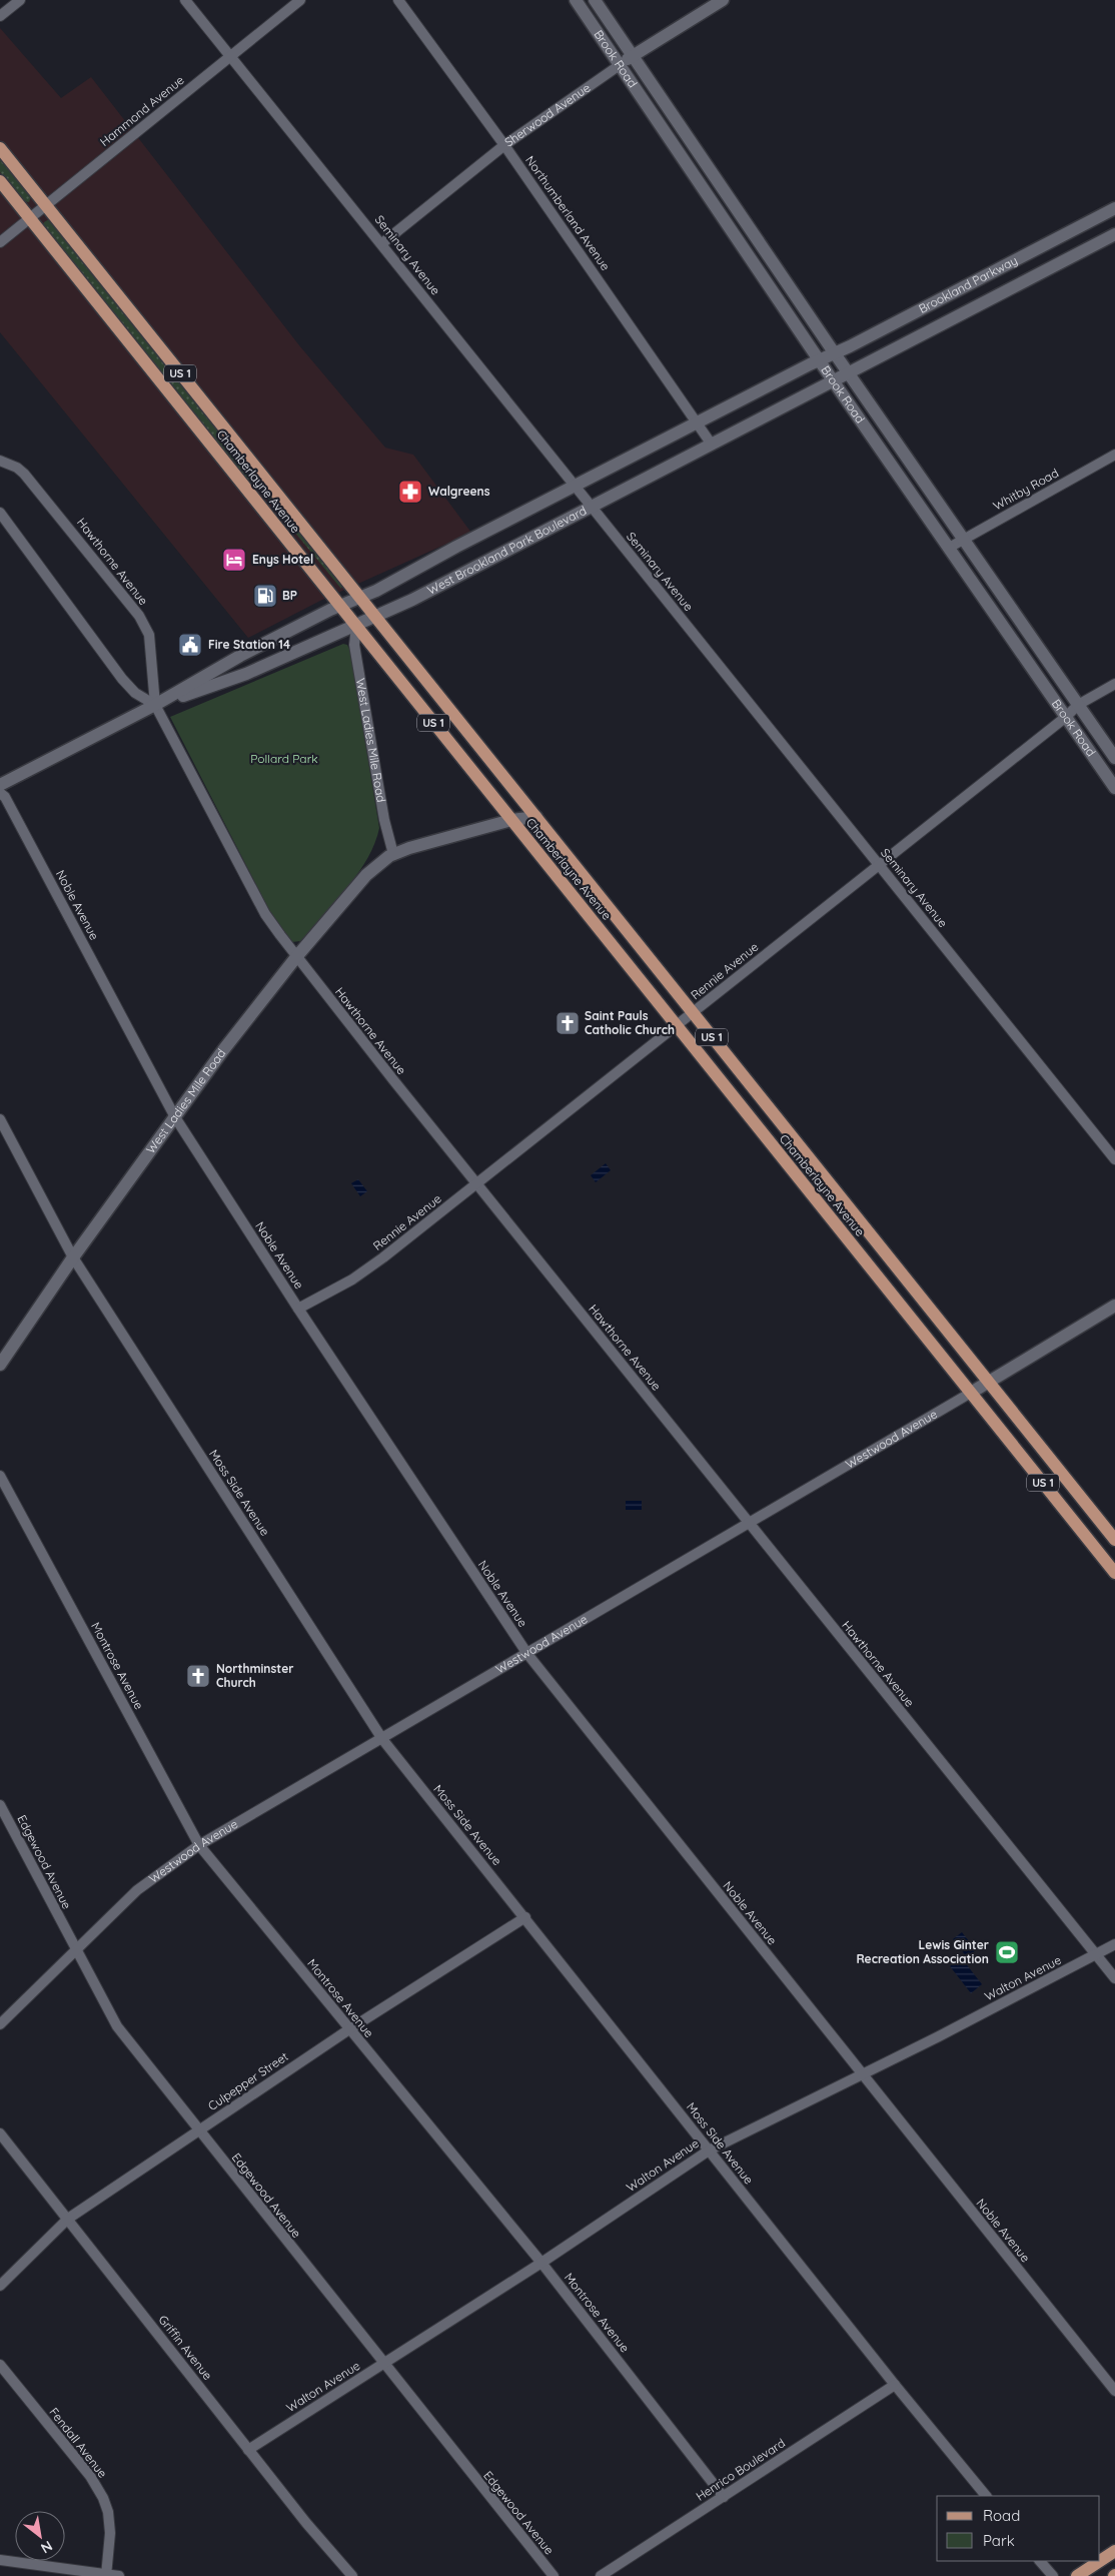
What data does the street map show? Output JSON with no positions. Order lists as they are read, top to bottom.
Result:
{
  "streets": {
    "main road": [
      "Brook Road",
      "Sherwood Avenue",
      "Brookland Parkway",
      "US 1",
      "Chamberlayne Avenue",
      "West Brookland Park Boulevard",
      "West Ladies Mile Road",
      "Westwood Avenue"
    ],
    "street": [
      "Hammond Avenue",
      "Northumberland Avenue",
      "Seminary Avenue",
      "Whitby Road",
      "Hawthorne Avenue",
      "Noble Avenue",
      "Rennie Avenue",
      "Moss Side Avenue",
      "Montrose Avenue",
      "Edgewood Avenue",
      "Walton Avenue",
      "Culpepper Street",
      "Griffin Avenue",
      "Fendall Avenue",
      "Henrico Boulevard"
    ]
  },
  "crossings": [
    ["Brook Road", "Sherwood Avenue"],
    ["Brook Road", "Brookland Parkway"],
    ["Brook Road", "Whitby Road"],
    ["Brook Road", "West Brookland Park Boulevard"],
    ["Brook Road", "Rennie Avenue"],
    ["Hammond Avenue", "Seminary Avenue"],
    ["Hammond Avenue", "Chamberlayne Avenue"],
    ["Sherwood Avenue", "Northumberland Avenue"],
    ["Sherwood Avenue", "Seminary Avenue"],
    ["Northumberland Avenue", "West Brookland Park Boulevard"],
    ["Seminary Avenue", "West Brookland Park Boulevard"],
    ["Seminary Avenue", "Rennie Avenue"],
    ["Brookland Parkway", "West Brookland Park Boulevard"],
    ["Chamberlayne Avenue", "West Brookland Park Boulevard"],
    ["Chamberlayne Avenue", "West Ladies Mile Road"],
    ["Chamberlayne Avenue", "Rennie Avenue"],
    ["Chamberlayne Avenue", "Westwood Avenue"],
    ["West Brookland Park Boulevard", "Hawthorne Avenue"],
    ["West Brookland Park Boulevard", "West Ladies Mile Road"],
    ["Hawthorne Avenue", "West Ladies Mile Road"],
    ["Hawthorne Avenue", "Rennie Avenue"],
    ["Hawthorne Avenue", "Westwood Avenue"],
    ["Hawthorne Avenue", "Walton Avenue"],
    ["West Ladies Mile Road", "Noble Avenue"],
    ["West Ladies Mile Road", "Moss Side Avenue"],
    ["Noble Avenue", "Rennie Avenue"],
    ["Noble Avenue", "Westwood Avenue"],
    ["Noble Avenue", "Walton Avenue"],
    ["Westwood Avenue", "Moss Side Avenue"],
    ["Westwood Avenue", "Montrose Avenue"],
    ["Westwood Avenue", "Edgewood Avenue"],
    ["Moss Side Avenue", "Walton Avenue"],
    ["Moss Side Avenue", "Culpepper Street"],
    ["Moss Side Avenue", "Henrico Boulevard"],
    ["Montrose Avenue", "Walton Avenue"],
    ["Montrose Avenue", "Culpepper Street"],
    ["Montrose Avenue", "Henrico Boulevard"],
    ["Edgewood Avenue", "Walton Avenue"],
    ["Edgewood Avenue", "Culpepper Street"],
    ["Walton Avenue", "Griffin Avenue"],
    ["Culpepper Street", "Griffin Avenue"]
  ],
  "parks": ["Pollard Park"],
  "places": {
    "pharmacy": ["Walgreens"],
    "hotel": ["Enys Hotel"],
    "fuel station": ["BP"],
    "public building": ["Fire Station 14"],
    "church": ["Saint Pauls Catholic Church", "Northminster Church"],
    "sports": ["Lewis Ginter Recreation Association"]
  },
  "legend": ["Road", "Park"],
  "north": "bottom right"
}
